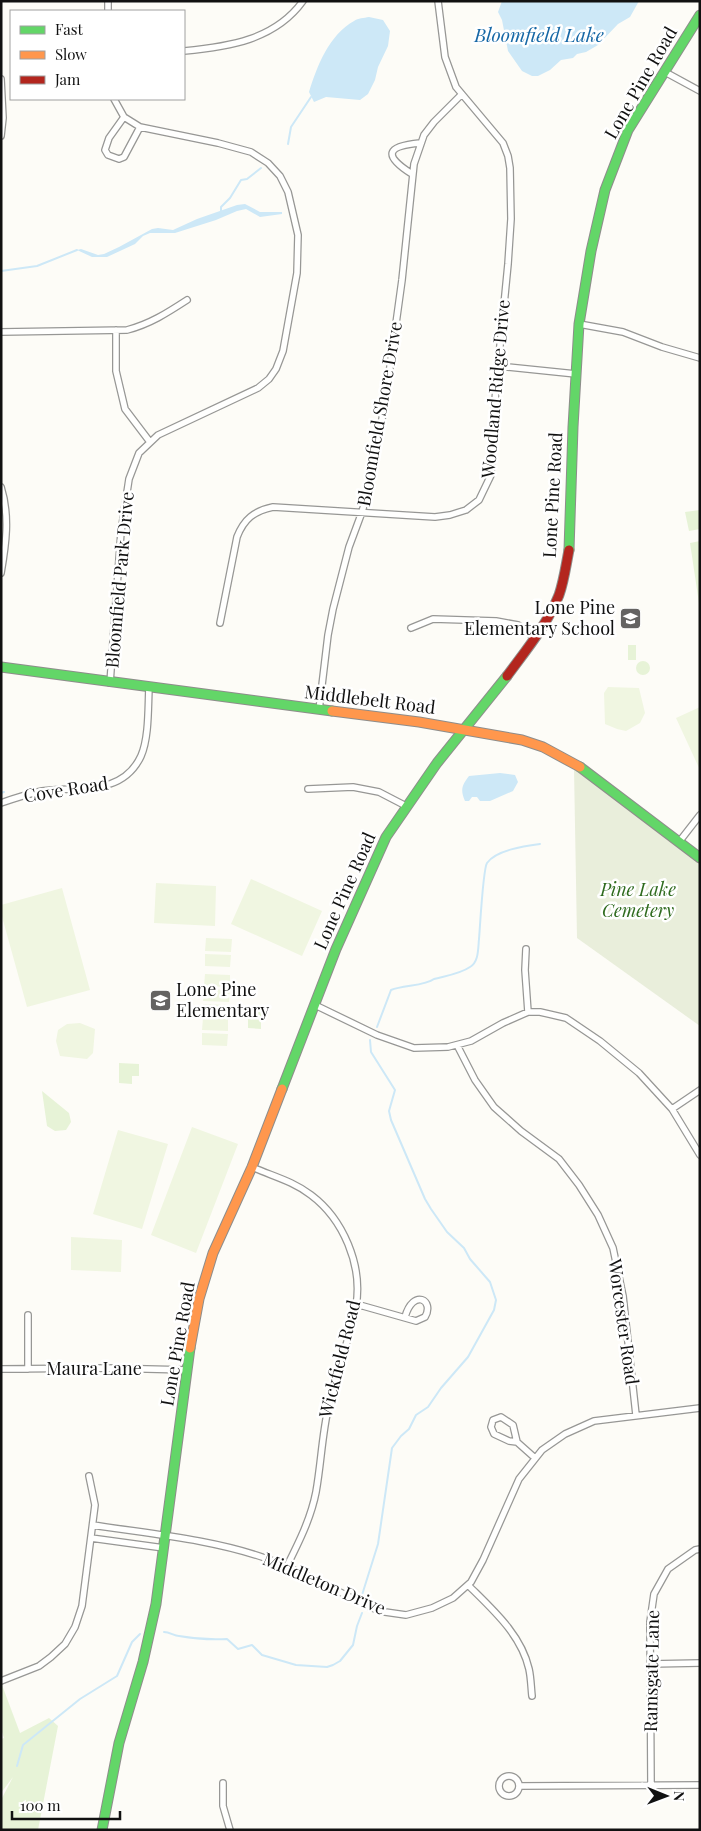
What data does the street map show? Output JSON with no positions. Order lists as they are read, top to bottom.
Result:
{
  "streets": {
    "street": [
      "Lone Pine Road",
      "Woodland Ridge Drive",
      "Bloomfield Shore Drive",
      "Bloomfield Park Drive",
      "Middlebelt Road",
      "Cove Road",
      "Worcester Road",
      "Wickfield Road",
      "Maura Lane",
      "Middleton Drive",
      "Ramsgate Lane"
    ]
  },
  "crossings": [
    ["Lone Pine Road", "Middlebelt Road"],
    ["Lone Pine Road", "Wickfield Road"],
    ["Lone Pine Road", "Maura Lane"],
    ["Lone Pine Road", "Middleton Drive"],
    ["Woodland Ridge Drive", "Bloomfield Shore Drive"],
    ["Bloomfield Shore Drive", "Middlebelt Road"],
    ["Bloomfield Park Drive", "Middlebelt Road"],
    ["Middlebelt Road", "Cove Road"],
    ["Worcester Road", "Middleton Drive"],
    ["Wickfield Road", "Middleton Drive"]
  ],
  "water": ["Bloomfield Lake"],
  "parks": ["Pine Lake Cemetery"],
  "places": {
    "school or university": ["Lone Pine Elementary School", "Lone Pine Elementary"]
  },
  "legend": ["Fast", "Slow", "Jam"],
  "scale_bar": "100 m",
  "north": "right"
}
